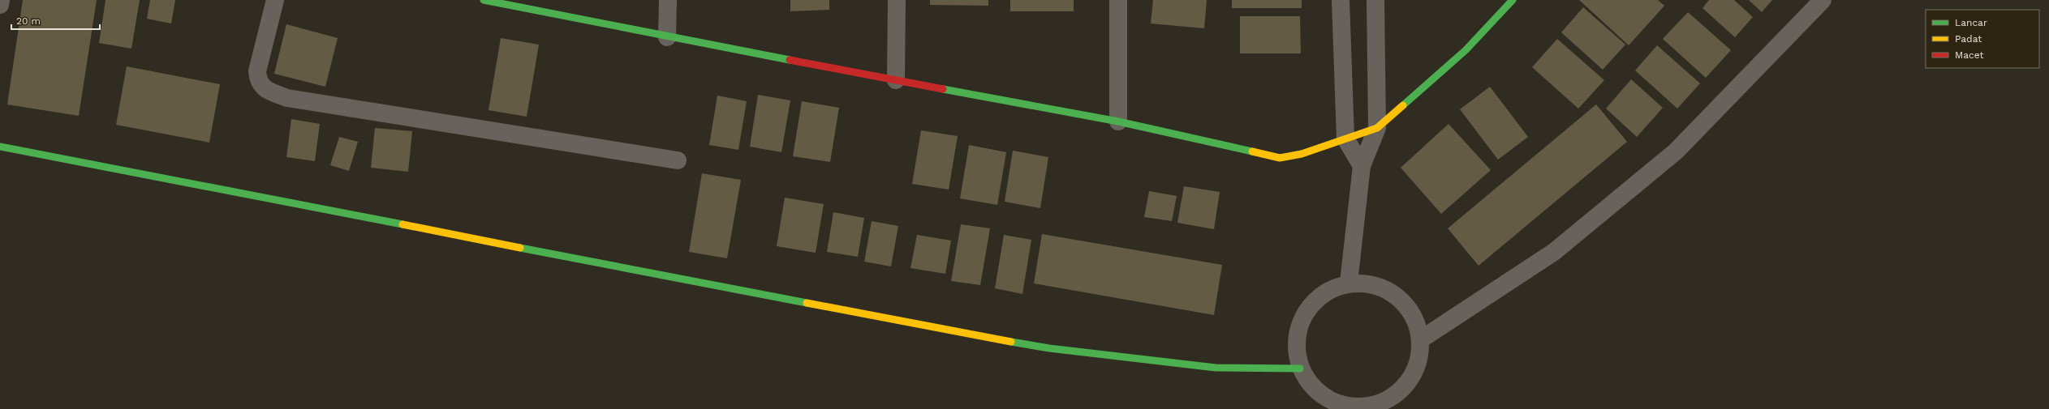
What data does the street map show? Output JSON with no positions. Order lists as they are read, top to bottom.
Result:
{
  "legend": ["Lancar", "Padat", "Macet"],
  "scale_bar": "20 m"
}
